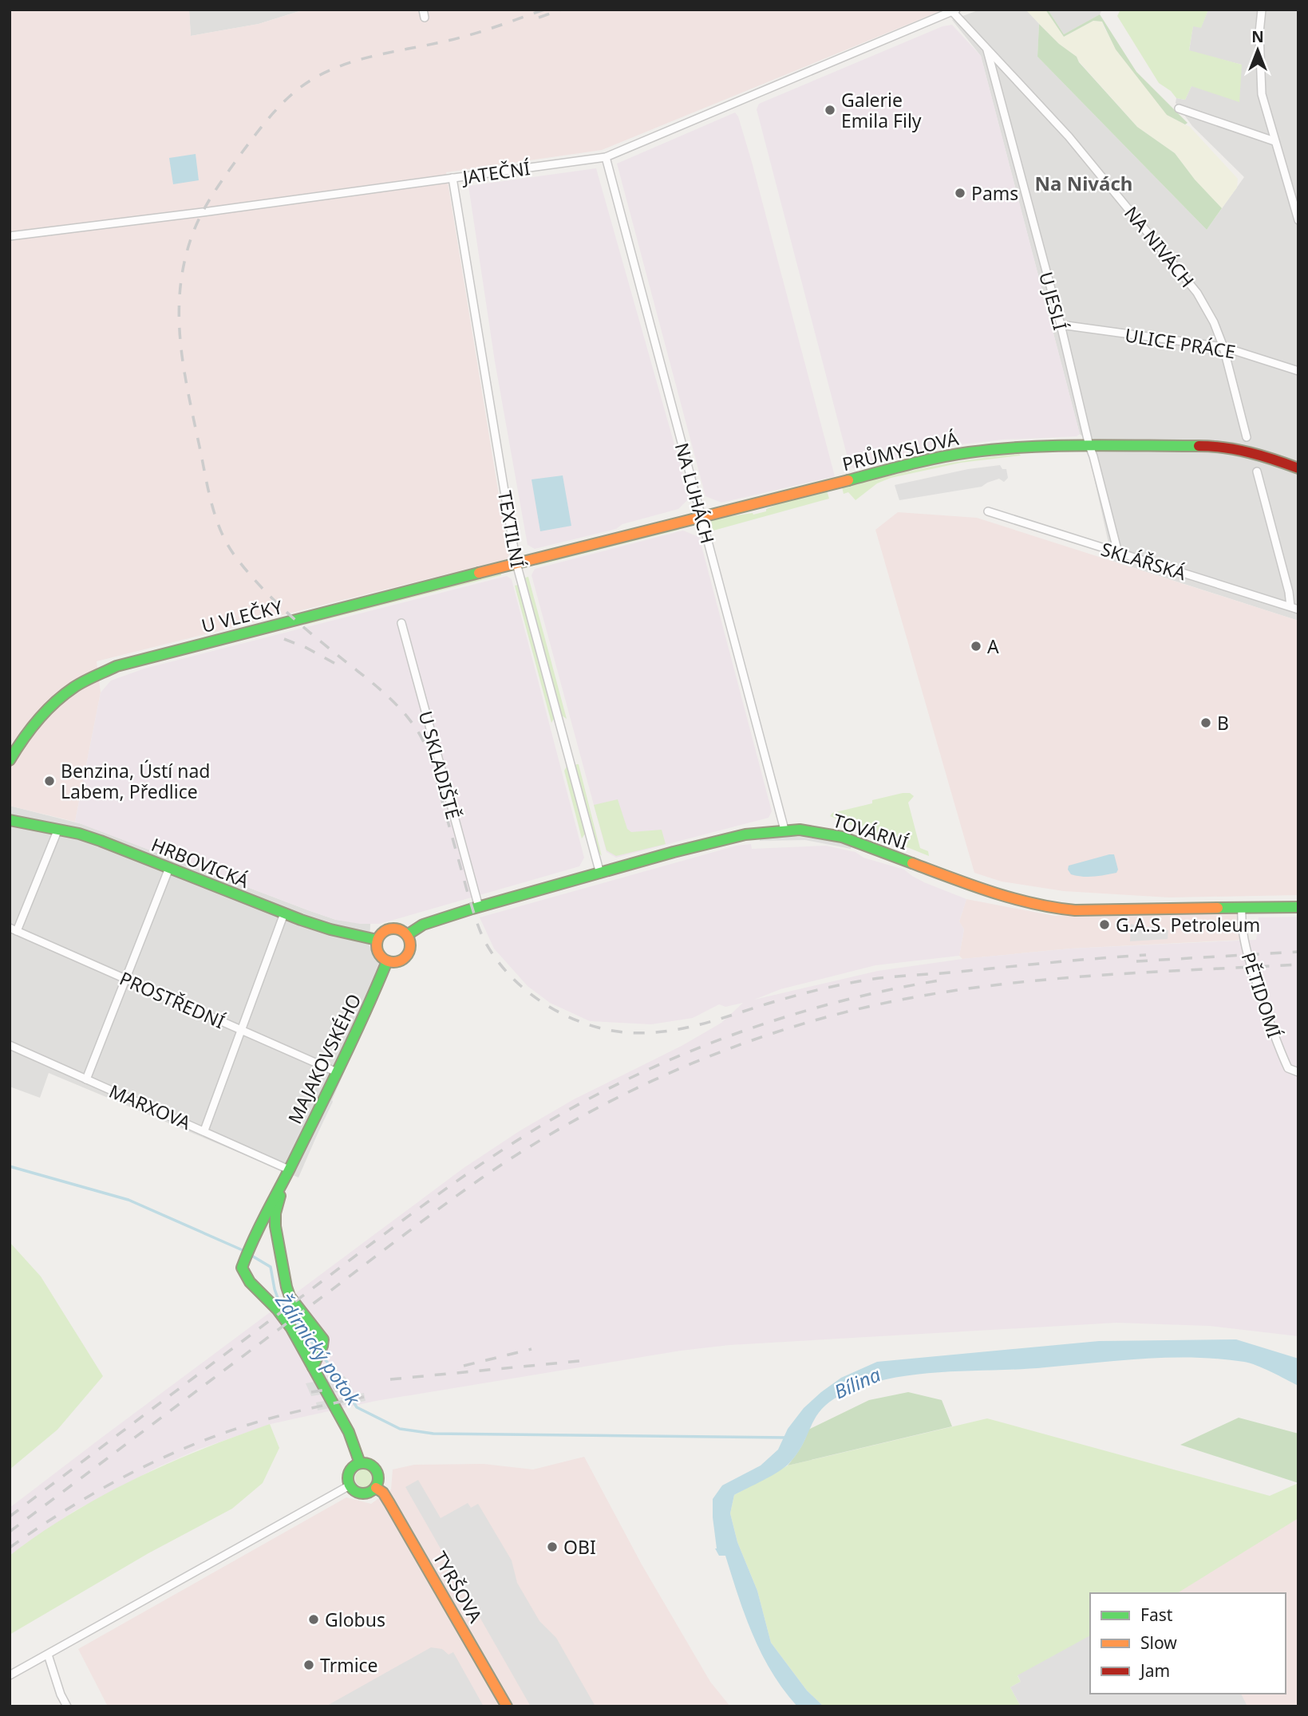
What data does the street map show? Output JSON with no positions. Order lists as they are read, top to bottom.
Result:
{
  "streets": {
    "street": [
      "JATEČNÍ",
      "NA NIVÁCH",
      "U JESLÍ",
      "ULICE PRÁCE",
      "PRŮMYSLOVÁ",
      "NA LUHÁCH",
      "TEXTILNÍ",
      "SKLÁŘSKÁ",
      "U VLEČKY",
      "U SKLADIŠTĚ",
      "TOVÁRNÍ",
      "HRBOVICKÁ",
      "PĚTIDOMÍ",
      "PROSTŘEDNÍ",
      "MAJAKOVSKÉHO",
      "MARXOVA",
      "TYRŠOVA"
    ]
  },
  "crossings": [
    ["JATEČNÍ", "NA NIVÁCH"],
    ["JATEČNÍ", "NA LUHÁCH"],
    ["JATEČNÍ", "TEXTILNÍ"],
    ["NA NIVÁCH", "U JESLÍ"],
    ["NA NIVÁCH", "ULICE PRÁCE"],
    ["U JESLÍ", "ULICE PRÁCE"],
    ["U JESLÍ", "PRŮMYSLOVÁ"],
    ["U JESLÍ", "SKLÁŘSKÁ"],
    ["PRŮMYSLOVÁ", "NA LUHÁCH"],
    ["PRŮMYSLOVÁ", "TEXTILNÍ"],
    ["PRŮMYSLOVÁ", "U VLEČKY"],
    ["NA LUHÁCH", "TOVÁRNÍ"],
    ["TEXTILNÍ", "U VLEČKY"],
    ["TEXTILNÍ", "TOVÁRNÍ"],
    ["U SKLADIŠTĚ", "TOVÁRNÍ"],
    ["TOVÁRNÍ", "HRBOVICKÁ"],
    ["TOVÁRNÍ", "PĚTIDOMÍ"],
    ["TOVÁRNÍ", "MAJAKOVSKÉHO"],
    ["HRBOVICKÁ", "MAJAKOVSKÉHO"],
    ["PROSTŘEDNÍ", "MAJAKOVSKÉHO"],
    ["MAJAKOVSKÉHO", "MARXOVA"]
  ],
  "districts": ["Na Nivách"],
  "water": ["Ždírnický potok", "Bílina"],
  "places": [
    "Galerie Emila Fily",
    "Pams",
    "A",
    "B",
    "Benzina, Ústí nad Labem, Předlice",
    "G.A.S. Petroleum",
    "OBI",
    "Globus",
    "Trmice"
  ],
  "legend": ["Fast", "Slow", "Jam"],
  "north": "top"
}
